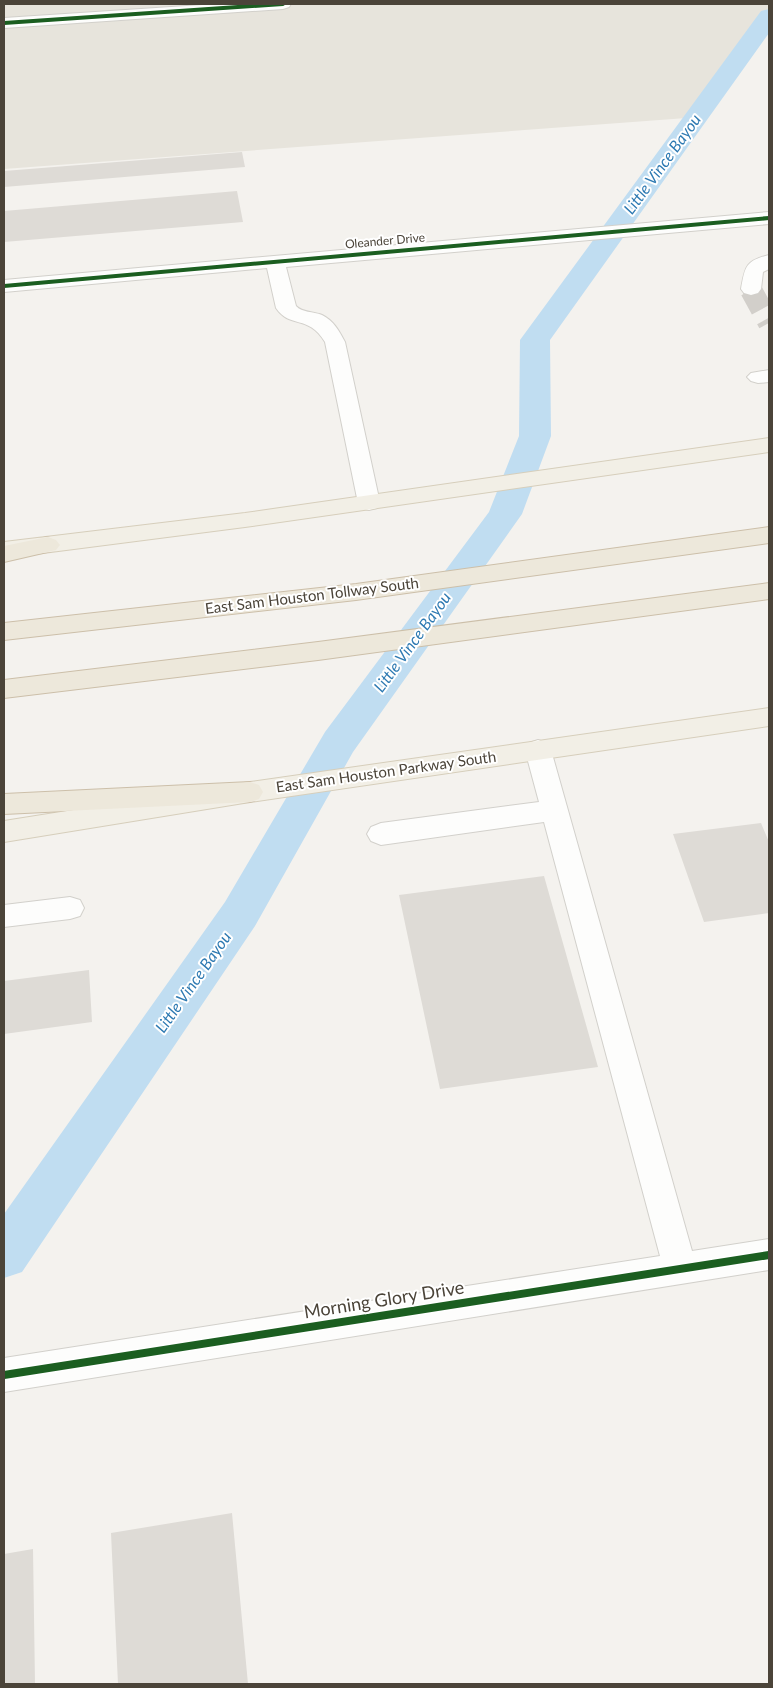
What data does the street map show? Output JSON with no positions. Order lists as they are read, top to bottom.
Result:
{
  "streets": {
    "highway": ["East Sam Houston Tollway South"],
    "main road": ["East Sam Houston Parkway South"],
    "street": ["Oleander Drive", "Morning Glory Drive"]
  },
  "water": ["Little Vince Bayou"]
}
